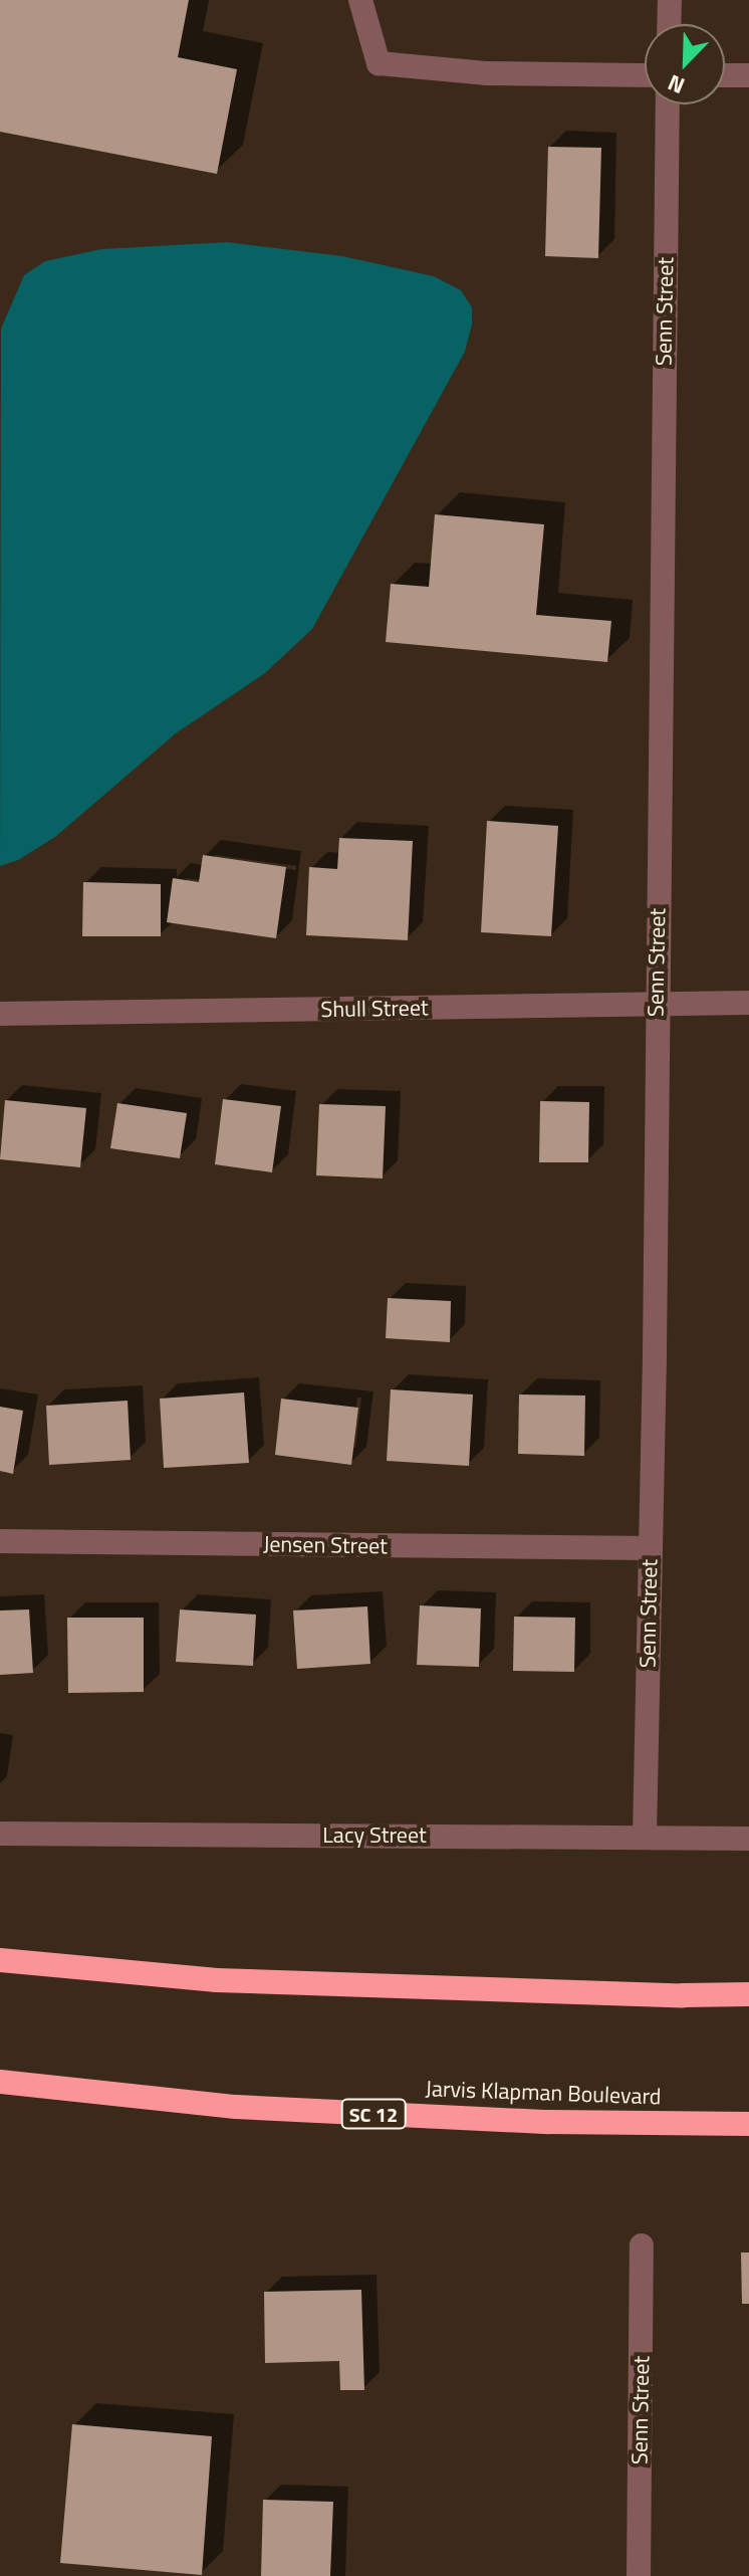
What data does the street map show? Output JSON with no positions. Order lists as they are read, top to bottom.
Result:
{
  "streets": {
    "highway": ["Jarvis Klapman Boulevard", "SC 12"],
    "street": [
      "Senn Street",
      "Shull Street",
      "Jensen Street",
      "Lacy Street"
    ]
  },
  "crossings": [
    ["Senn Street", "Shull Street"],
    ["Senn Street", "Jensen Street"],
    ["Senn Street", "Lacy Street"]
  ],
  "north": "bottom left"
}
